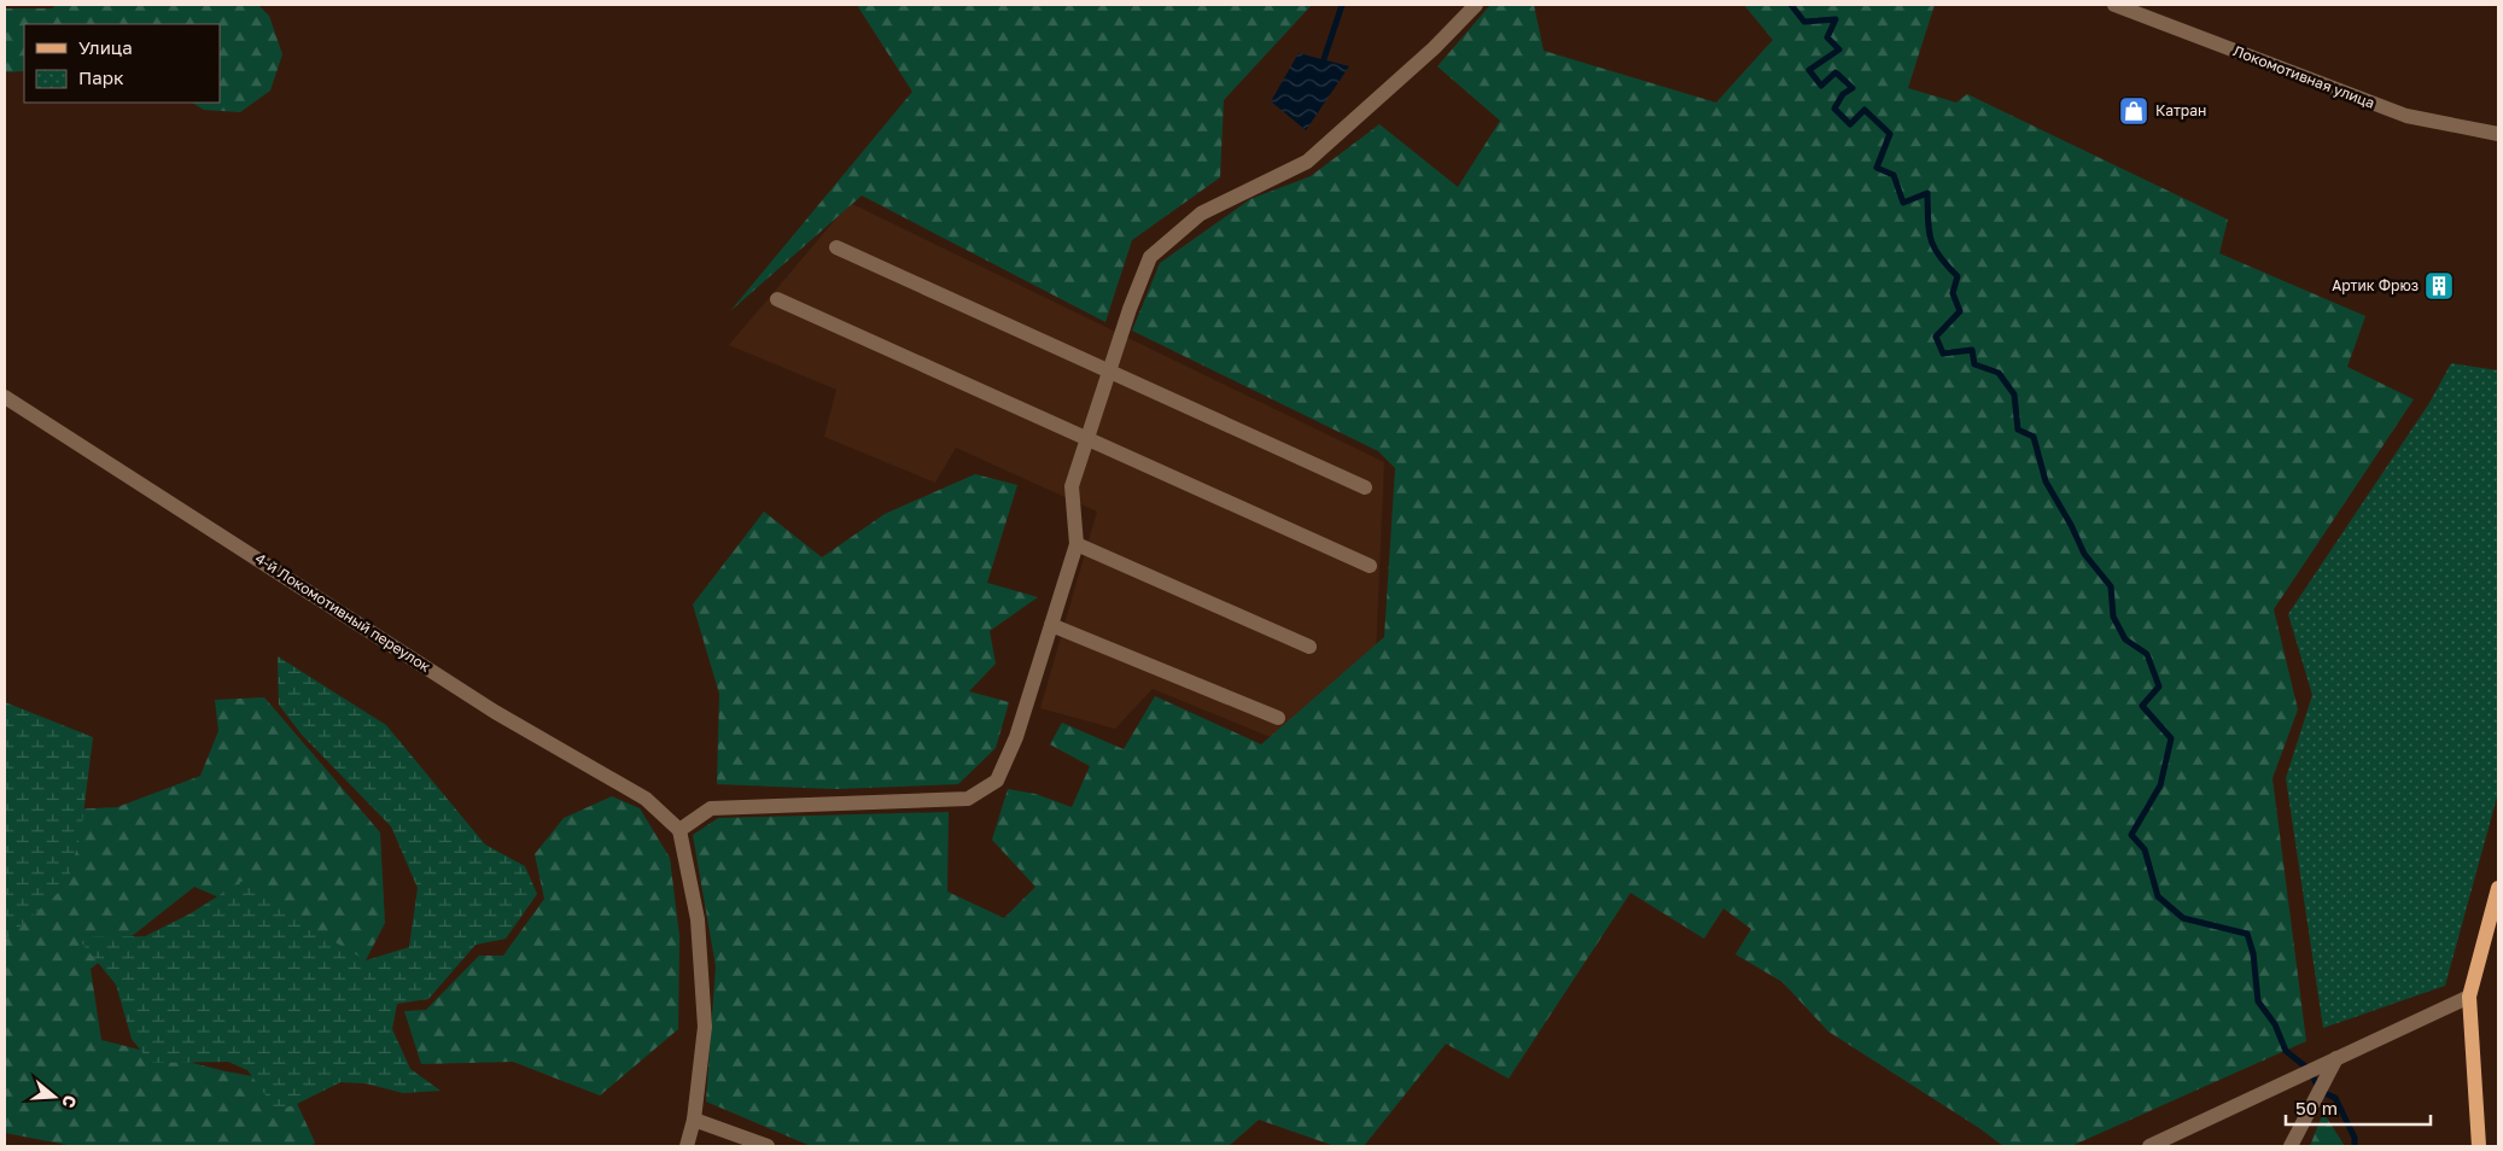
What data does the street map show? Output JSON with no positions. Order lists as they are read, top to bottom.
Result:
{
  "streets": {
    "street": ["Локомотивная улица", "4-й Локомотивный переулок"]
  },
  "places": {
    "shop": ["Катран"],
    "building": ["Артик Фрюз"]
  },
  "legend": ["Улица", "Парк"],
  "scale_bar": "50 m",
  "north": "right"
}
